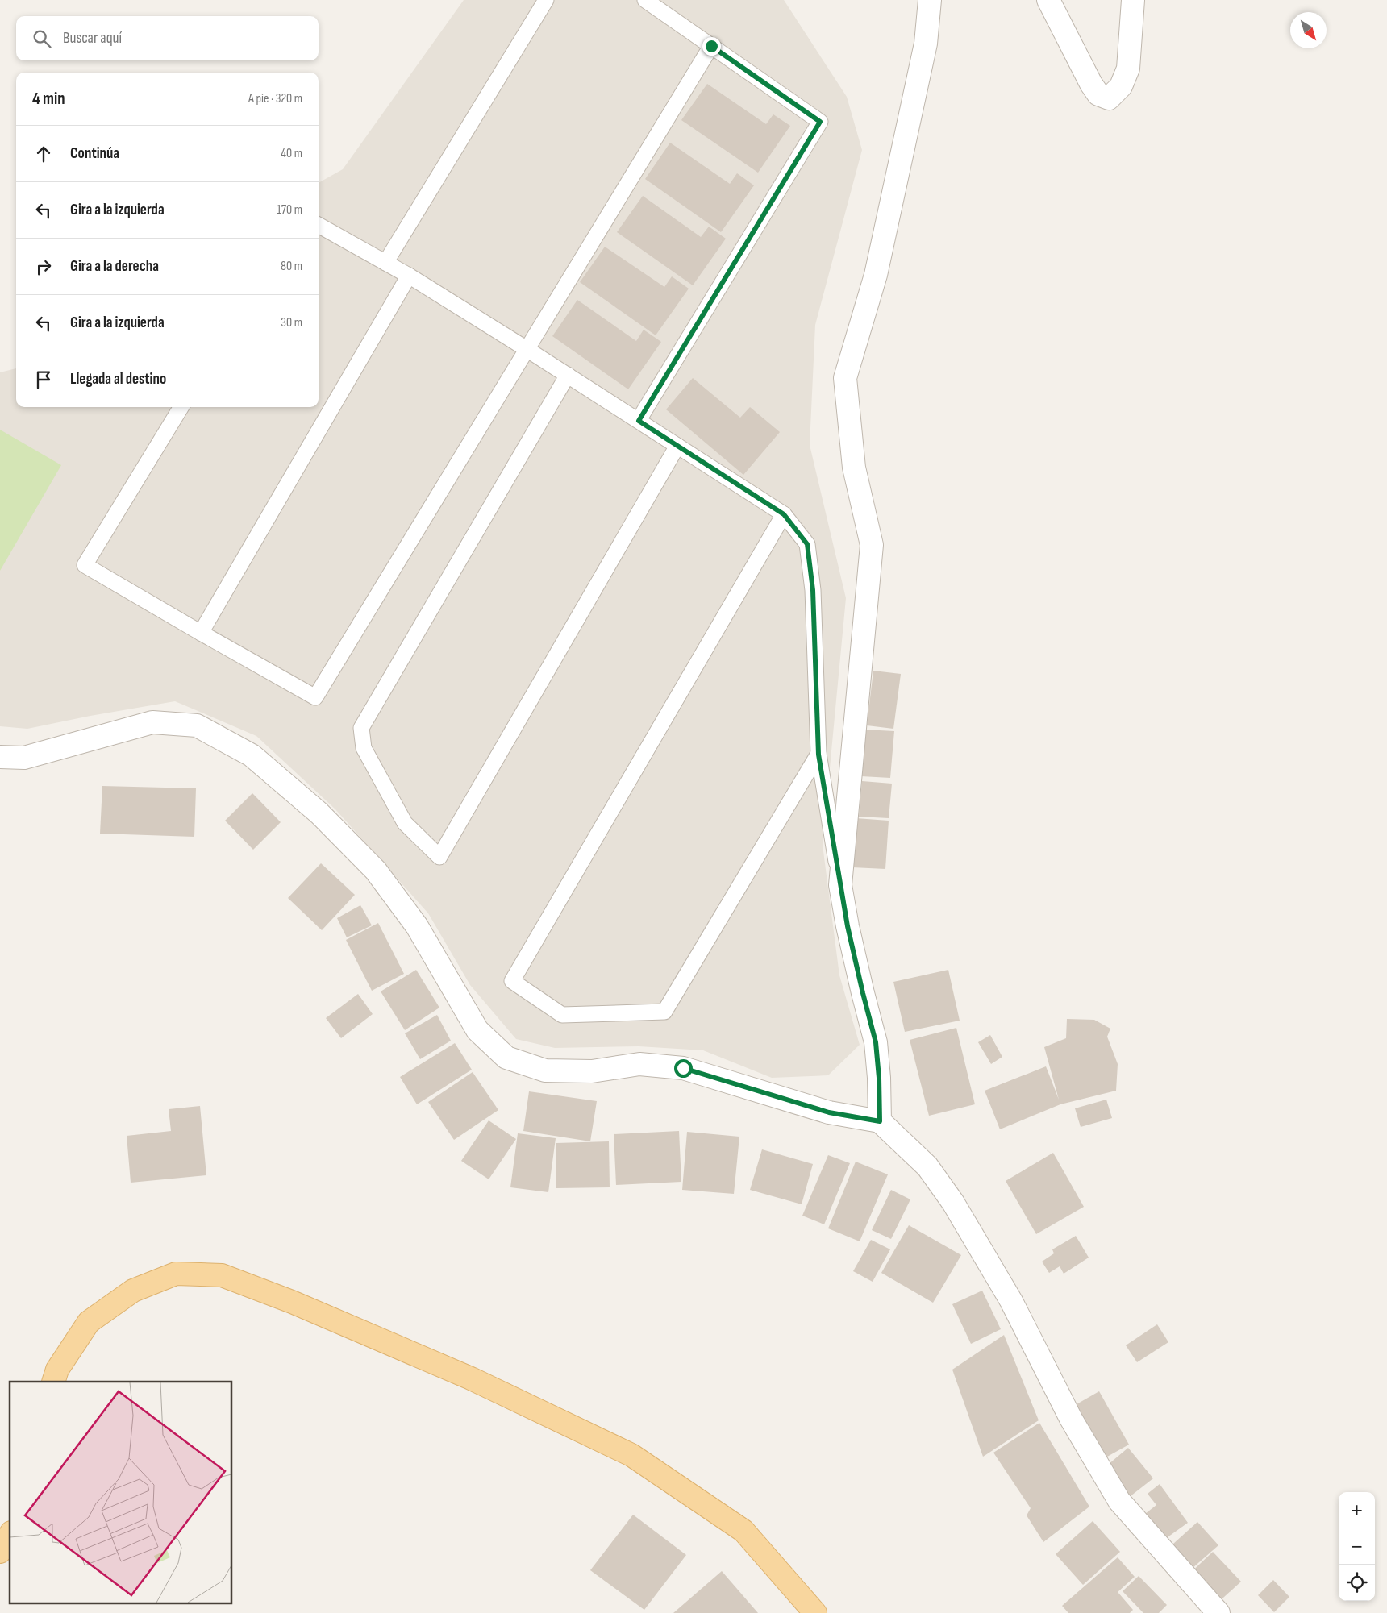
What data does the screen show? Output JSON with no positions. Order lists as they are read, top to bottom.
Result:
{
  "north": "bottom right",
  "page": {
    "search": "Buscar aquí",
    "heading": ["4 min", "A pie · 320 m"],
    "list": [
      ["Continúa", "40 m"],
      ["Gira a la izquierda", "170 m"],
      ["Gira a la derecha", "80 m"],
      ["Gira a la izquierda", "30 m"],
      "Llegada al destino"
    ],
    "map_buttons": ["+", "−"]
  }
}
